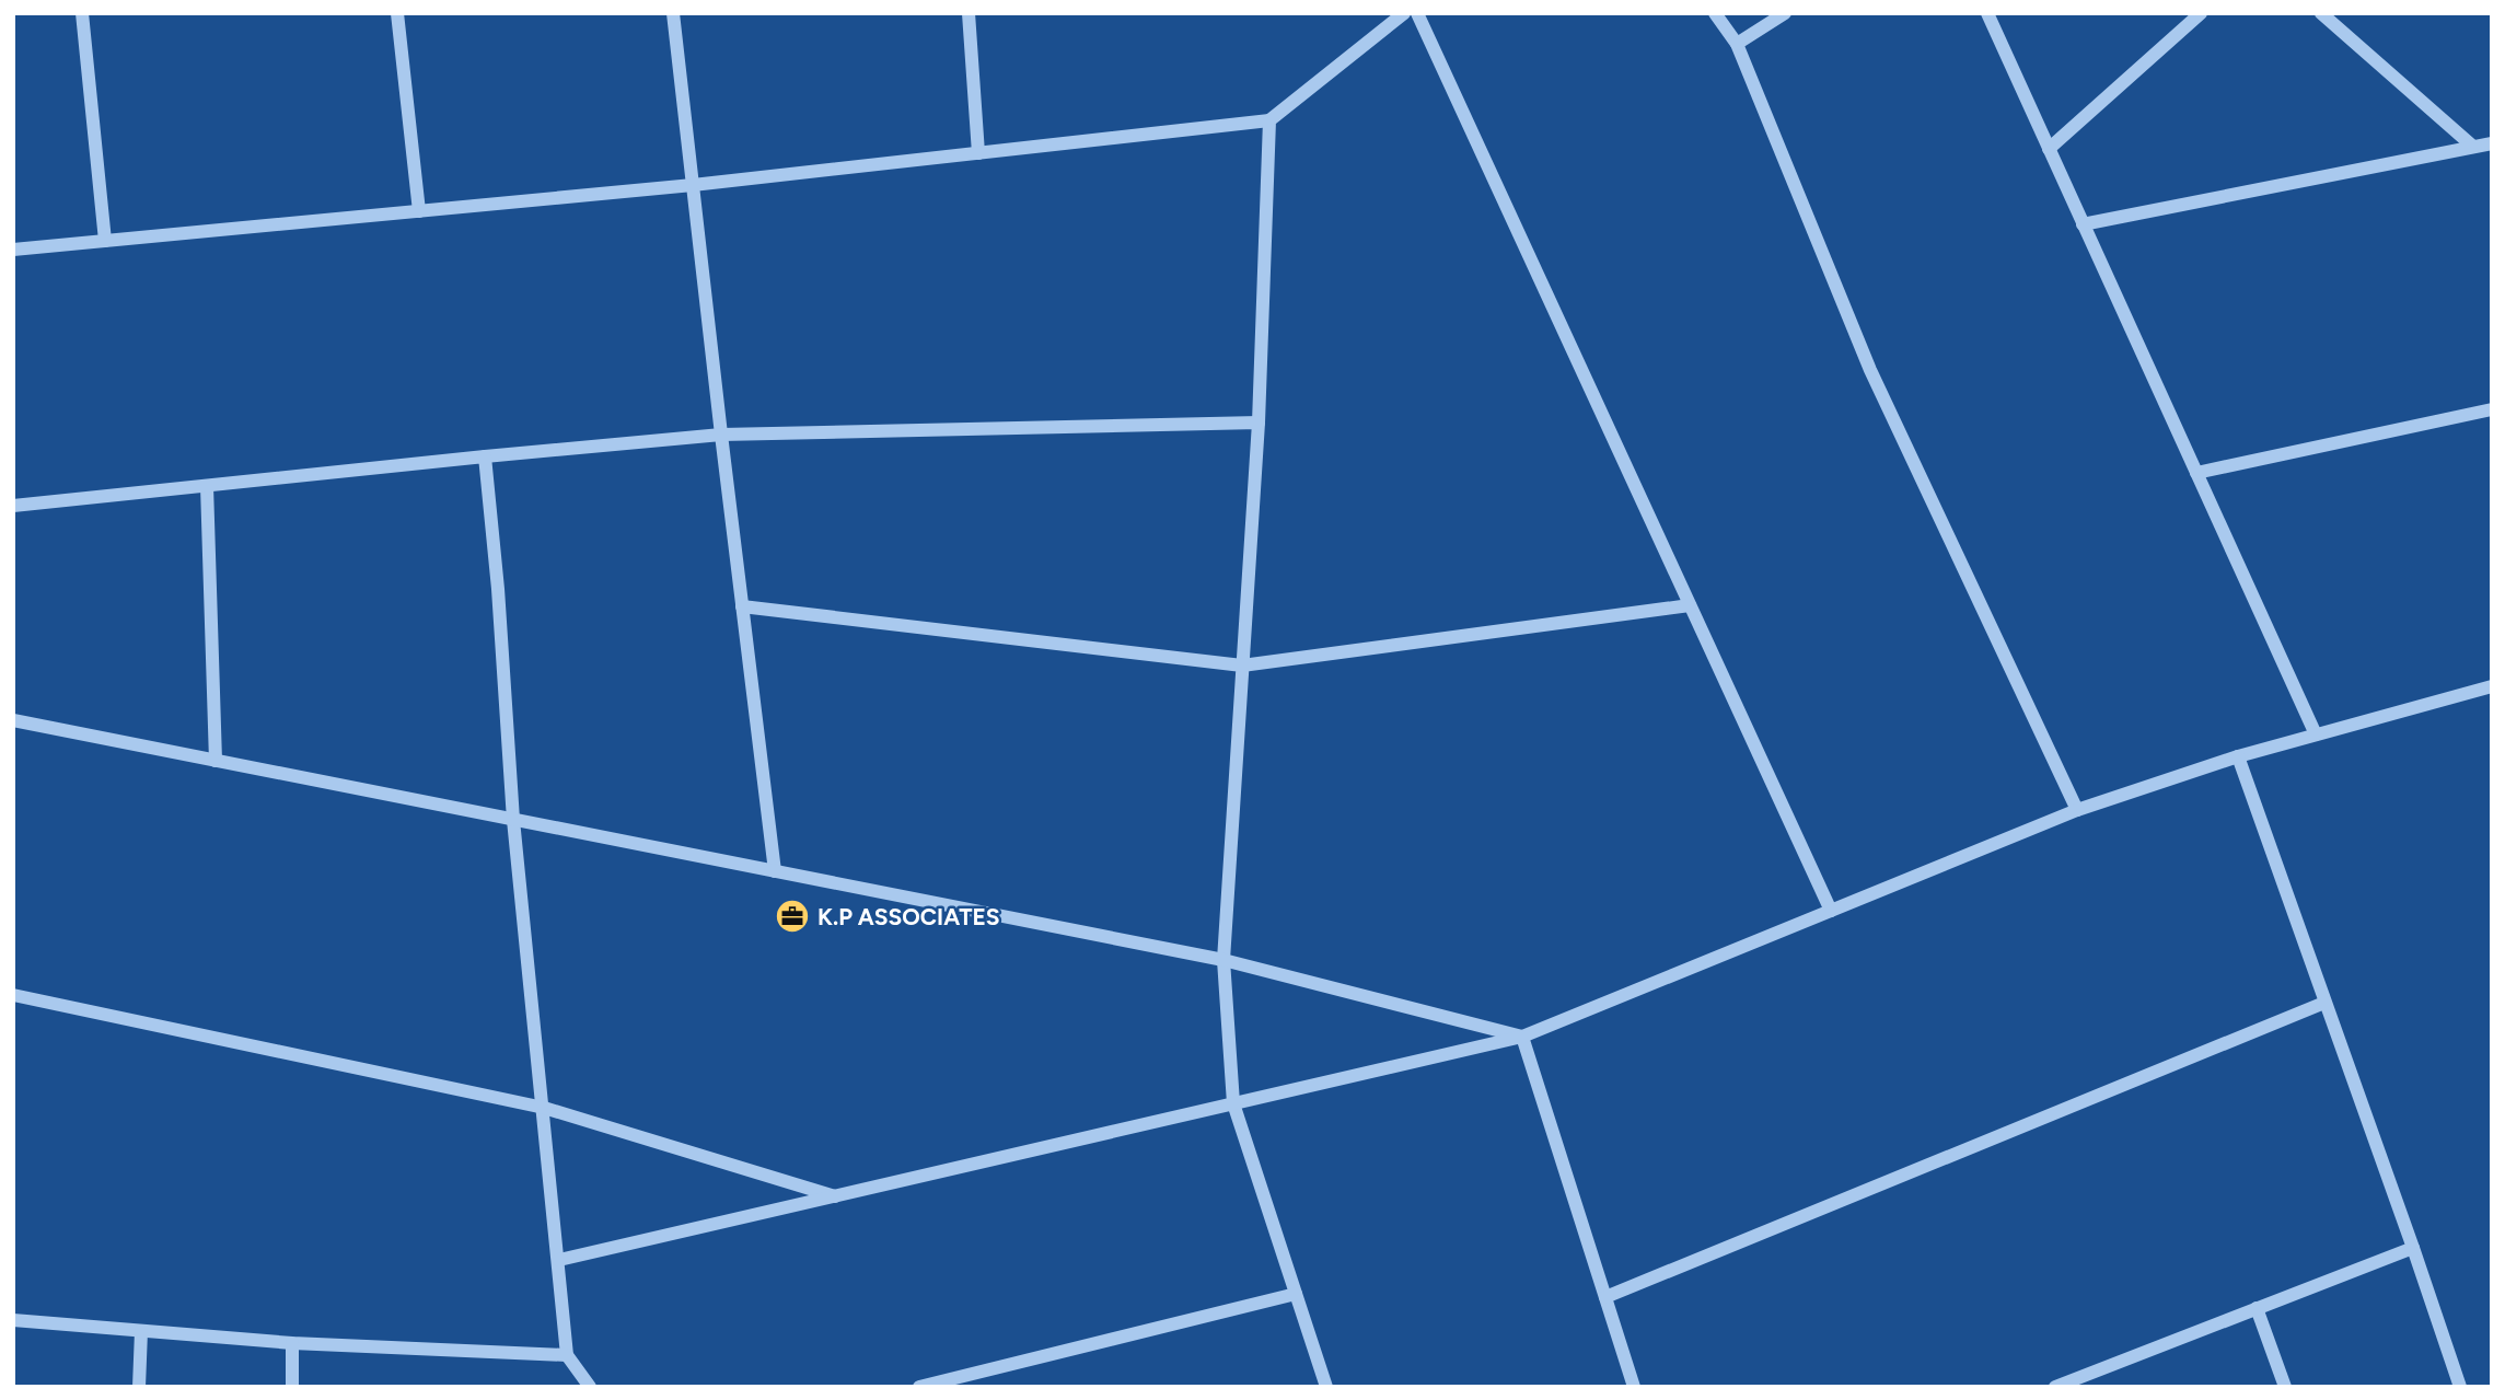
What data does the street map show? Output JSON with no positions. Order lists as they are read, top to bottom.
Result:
{
  "places": {
    "office": ["K.P ASSOCIATES"]
  }
}
